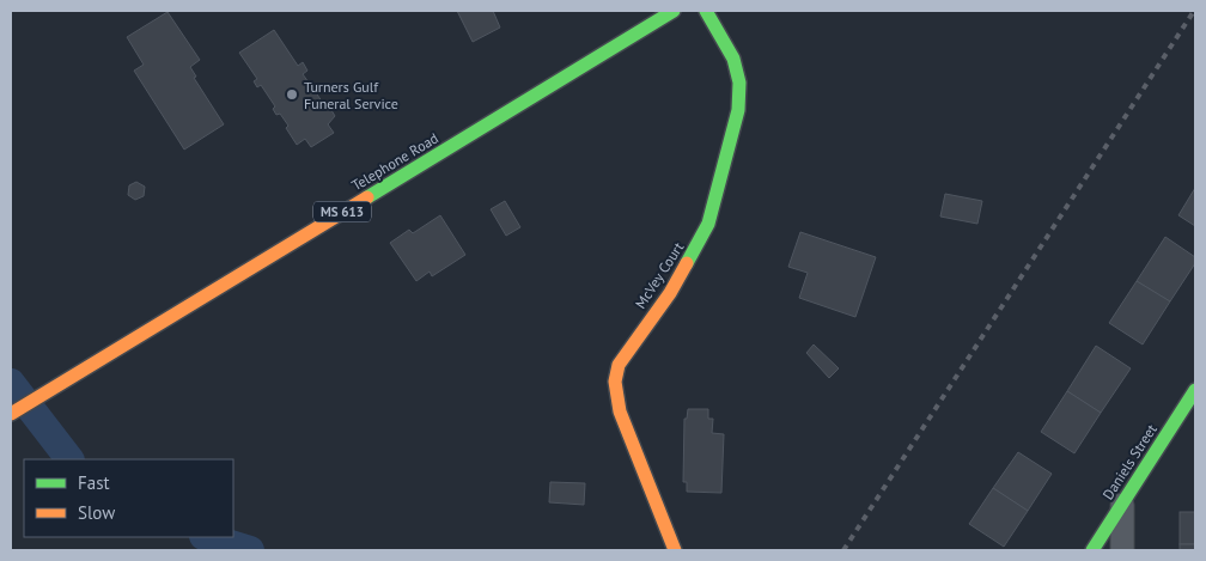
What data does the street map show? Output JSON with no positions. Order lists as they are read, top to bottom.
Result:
{
  "streets": {
    "street": [
      "Telephone Road",
      "MS 613",
      "McVey Court",
      "Daniels Street"
    ]
  },
  "places": ["Turners Gulf Funeral Service"],
  "legend": ["Fast", "Slow"]
}
